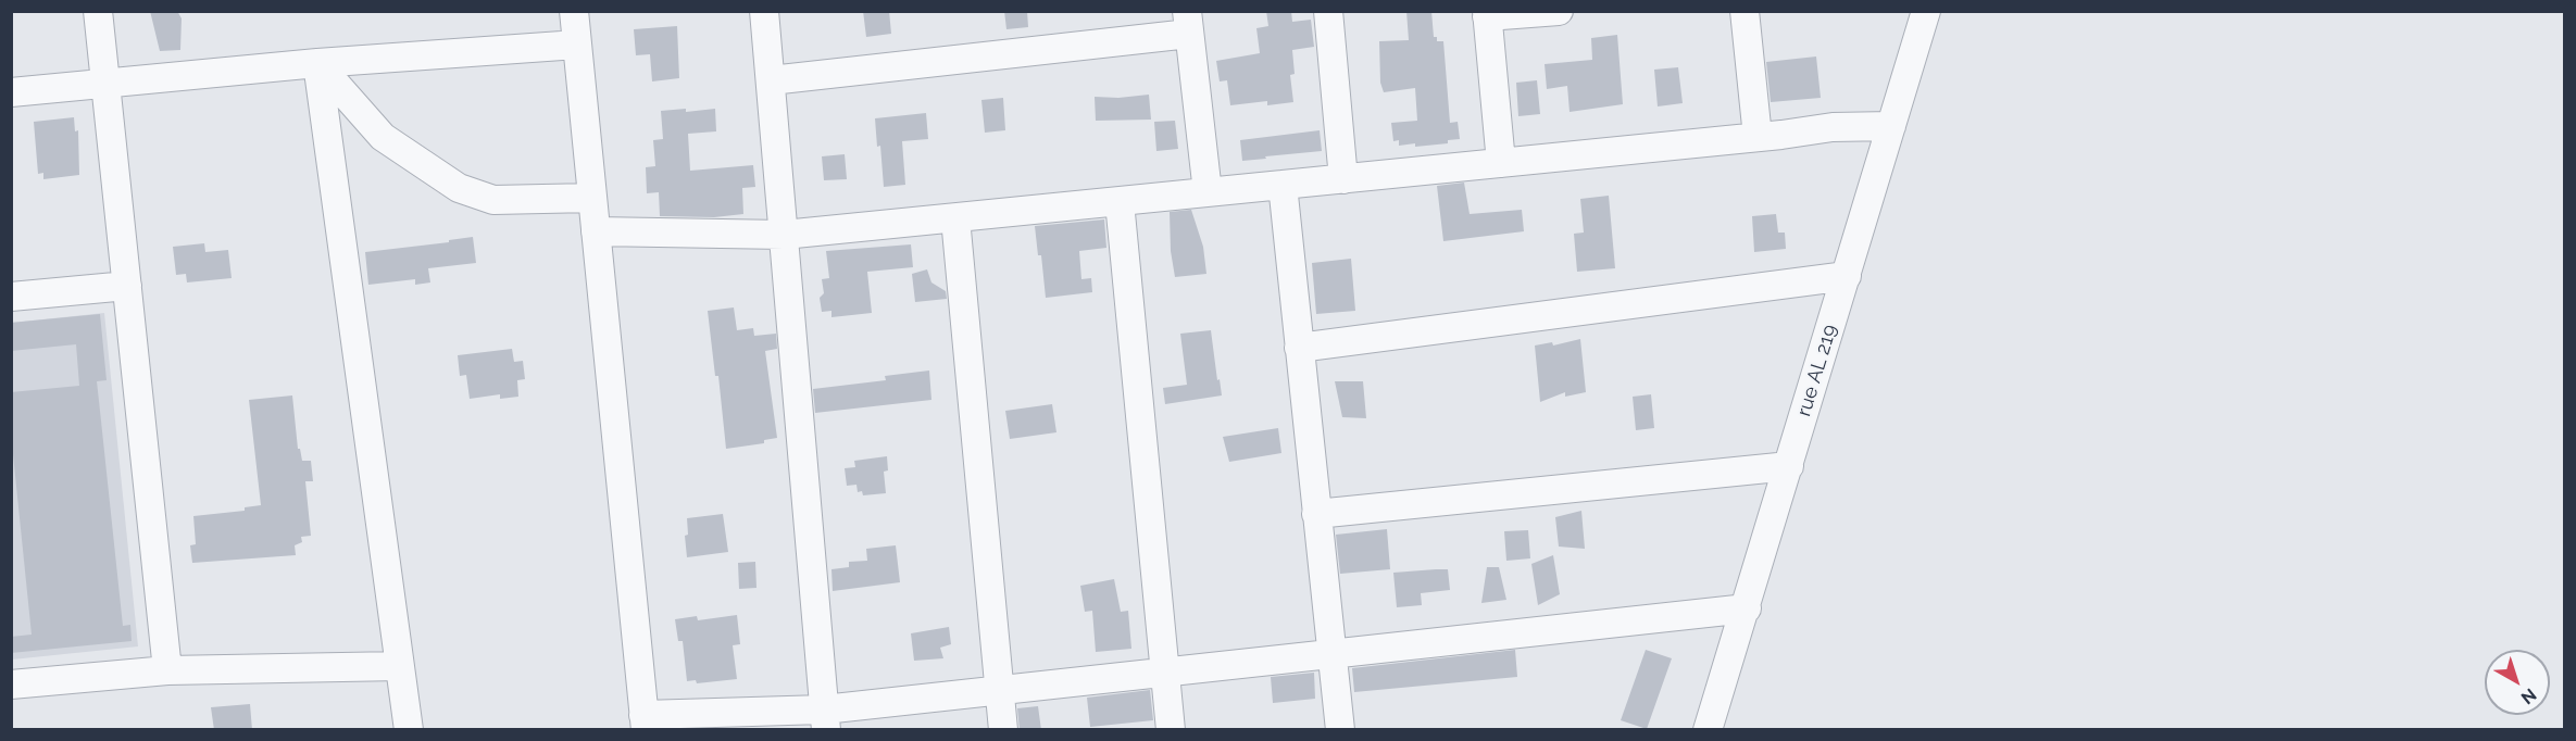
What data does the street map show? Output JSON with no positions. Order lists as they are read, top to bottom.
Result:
{
  "streets": {
    "street": ["rue AL 219"]
  },
  "north": "bottom right"
}
